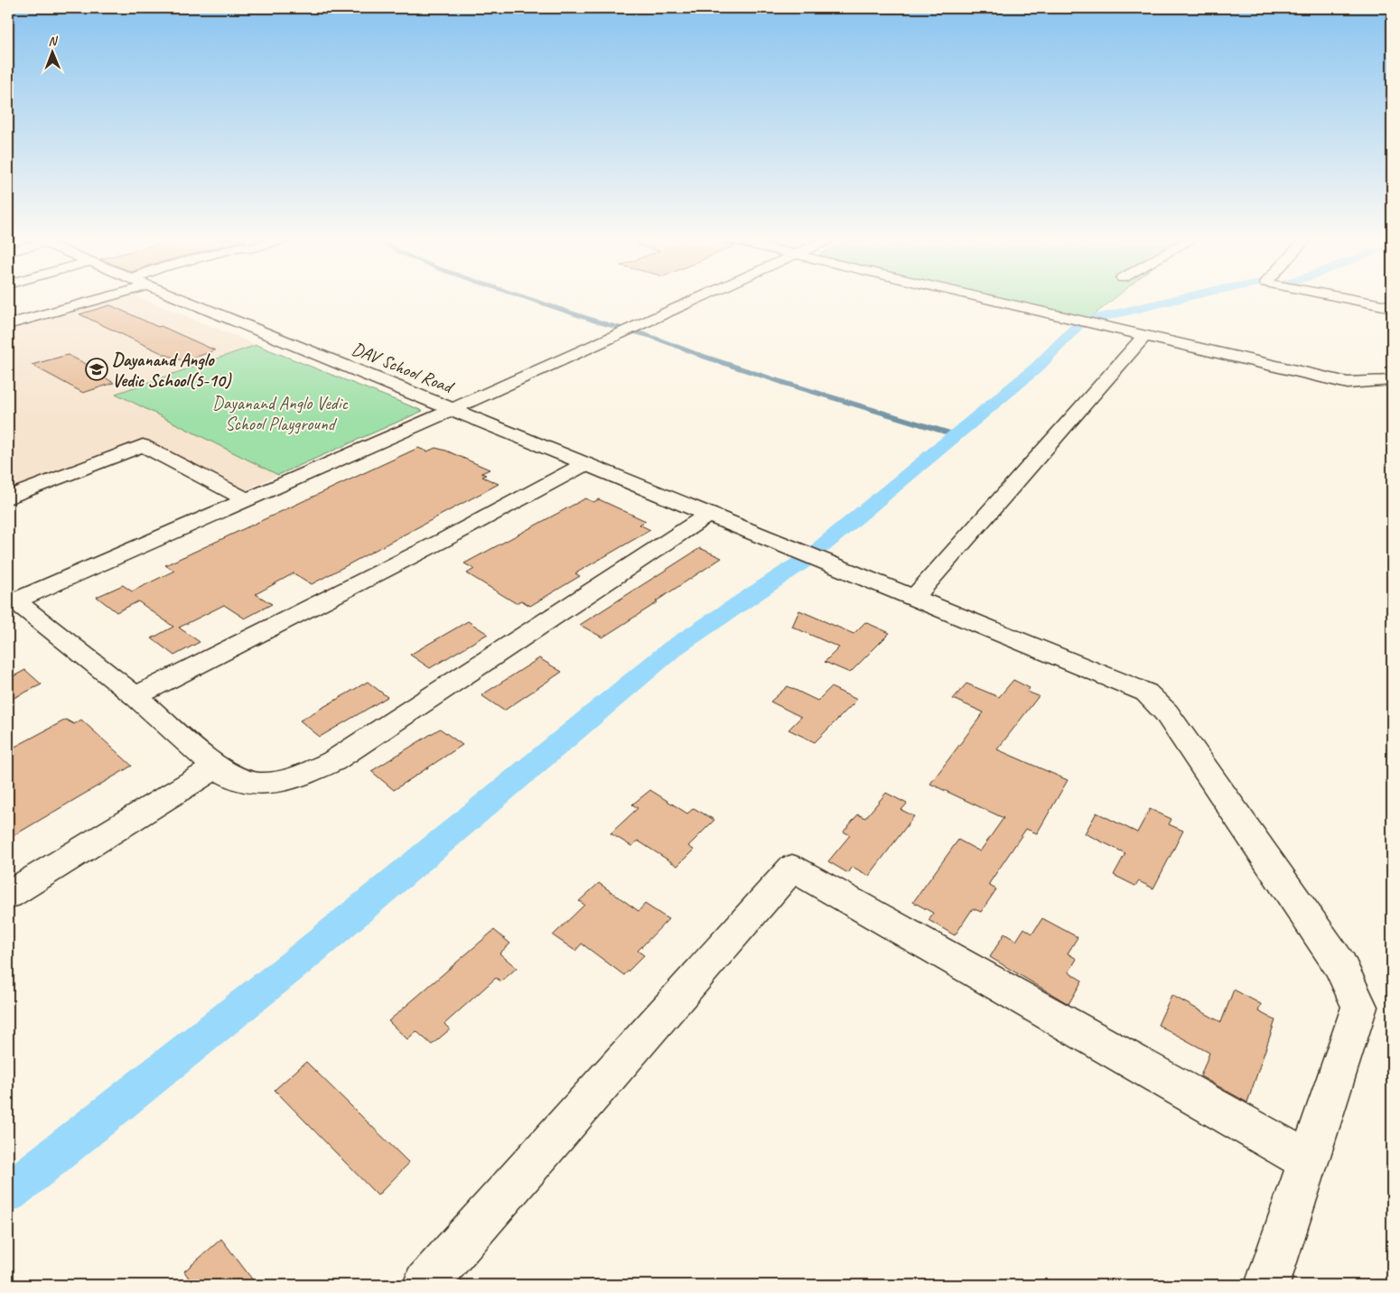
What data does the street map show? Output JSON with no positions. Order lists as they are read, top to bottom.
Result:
{
  "streets": {
    "street": ["DAV School Road"]
  },
  "parks": ["Dayanand Anglo Vedic School Playground"],
  "places": {
    "school or university": ["Dayanand Anglo Vedic School(5-10)"]
  },
  "north": "top"
}
